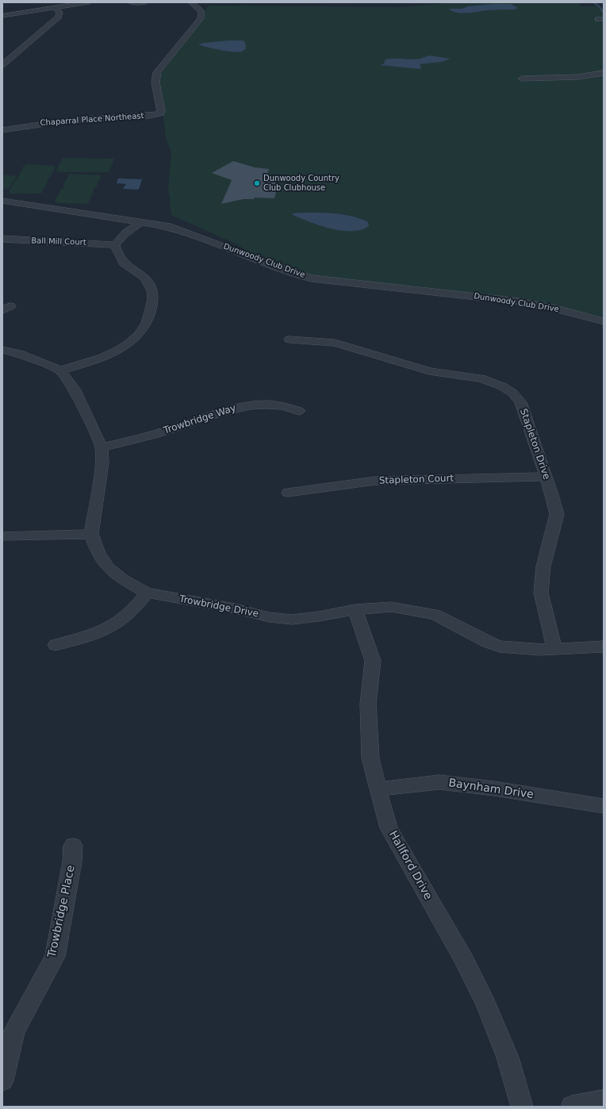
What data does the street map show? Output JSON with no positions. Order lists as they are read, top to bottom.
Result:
{
  "streets": {
    "street": [
      "Chaparral Place Northeast",
      "Ball Mill Court",
      "Dunwoody Club Drive",
      "Trowbridge Way",
      "Stapleton Drive",
      "Stapleton Court",
      "Trowbridge Drive",
      "Baynham Drive",
      "Hallford Drive",
      "Trowbridge Place"
    ]
  },
  "crossings": [
    ["Trowbridge Way", "Trowbridge Drive"],
    ["Stapleton Drive", "Stapleton Court"],
    ["Stapleton Drive", "Trowbridge Drive"],
    ["Trowbridge Drive", "Hallford Drive"],
    ["Baynham Drive", "Hallford Drive"]
  ],
  "places": ["Dunwoody Country Club Clubhouse"]
}
